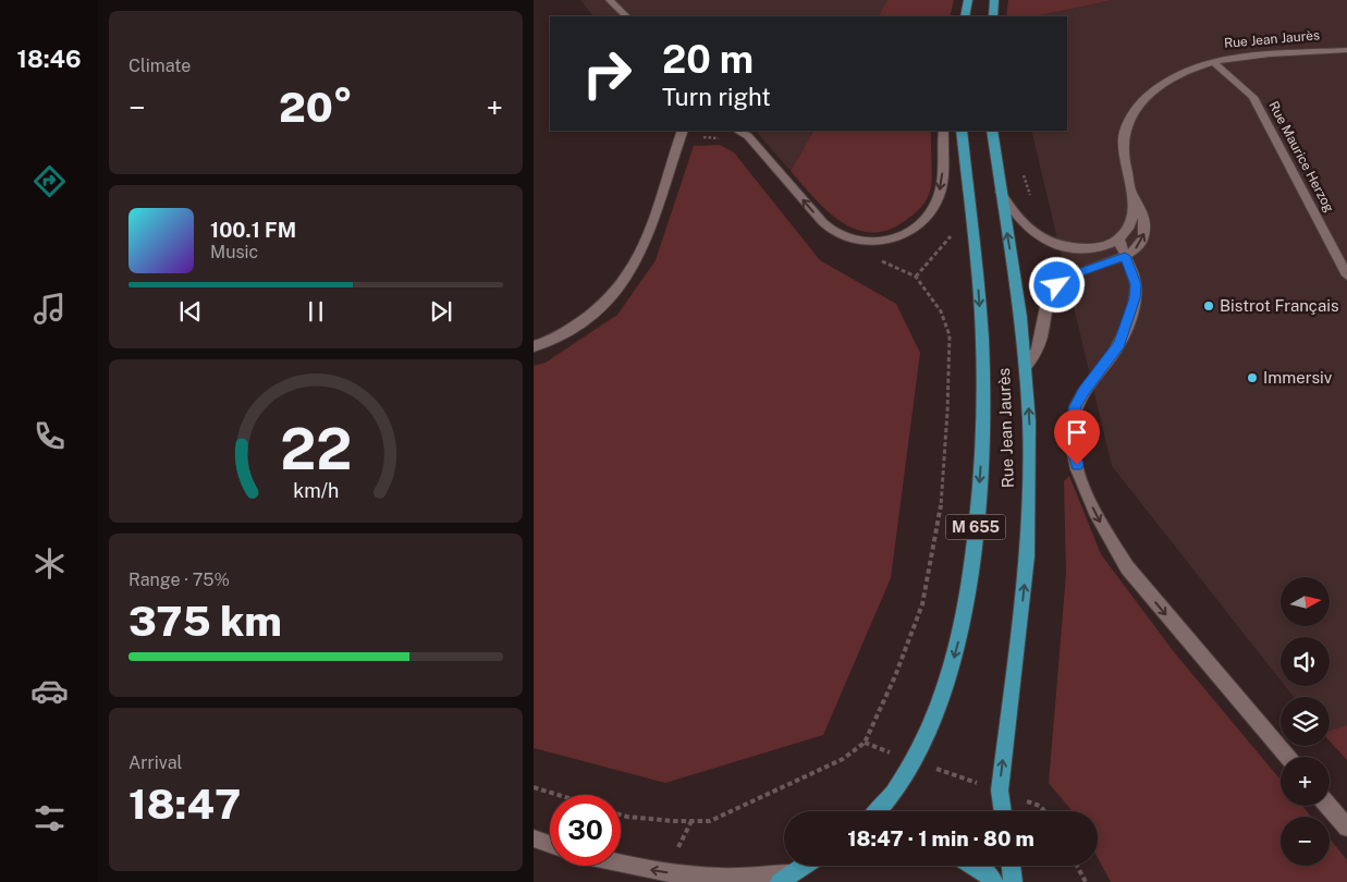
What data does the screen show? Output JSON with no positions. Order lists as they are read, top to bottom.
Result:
{
  "streets": {
    "main road": ["Rue Jean Jaurès", "M 655"],
    "street": ["Rue Maurice Herzog"]
  },
  "crossings": [
    ["Rue Jean Jaurès", "Rue Maurice Herzog"]
  ],
  "places": ["Bistrot Français", "Immersiv"],
  "north": "right",
  "page": {
    "tabs": "18:46",
    "tile": [
      "Climate",
      ["Range · 75%", "375 km"],
      ["Arrival", "18:47"]
    ],
    "turn": ["20 m", "Turn right"],
    "heat": ["−", "20°", "+"],
    "song": ["100.1 FM", "Music"],
    "map_buttons": ["+", "−"],
    "limit": "30",
    "trip": "18:47 · 1 min · 80 m",
    "gauge": ["22", "km/h"]
  }
}
